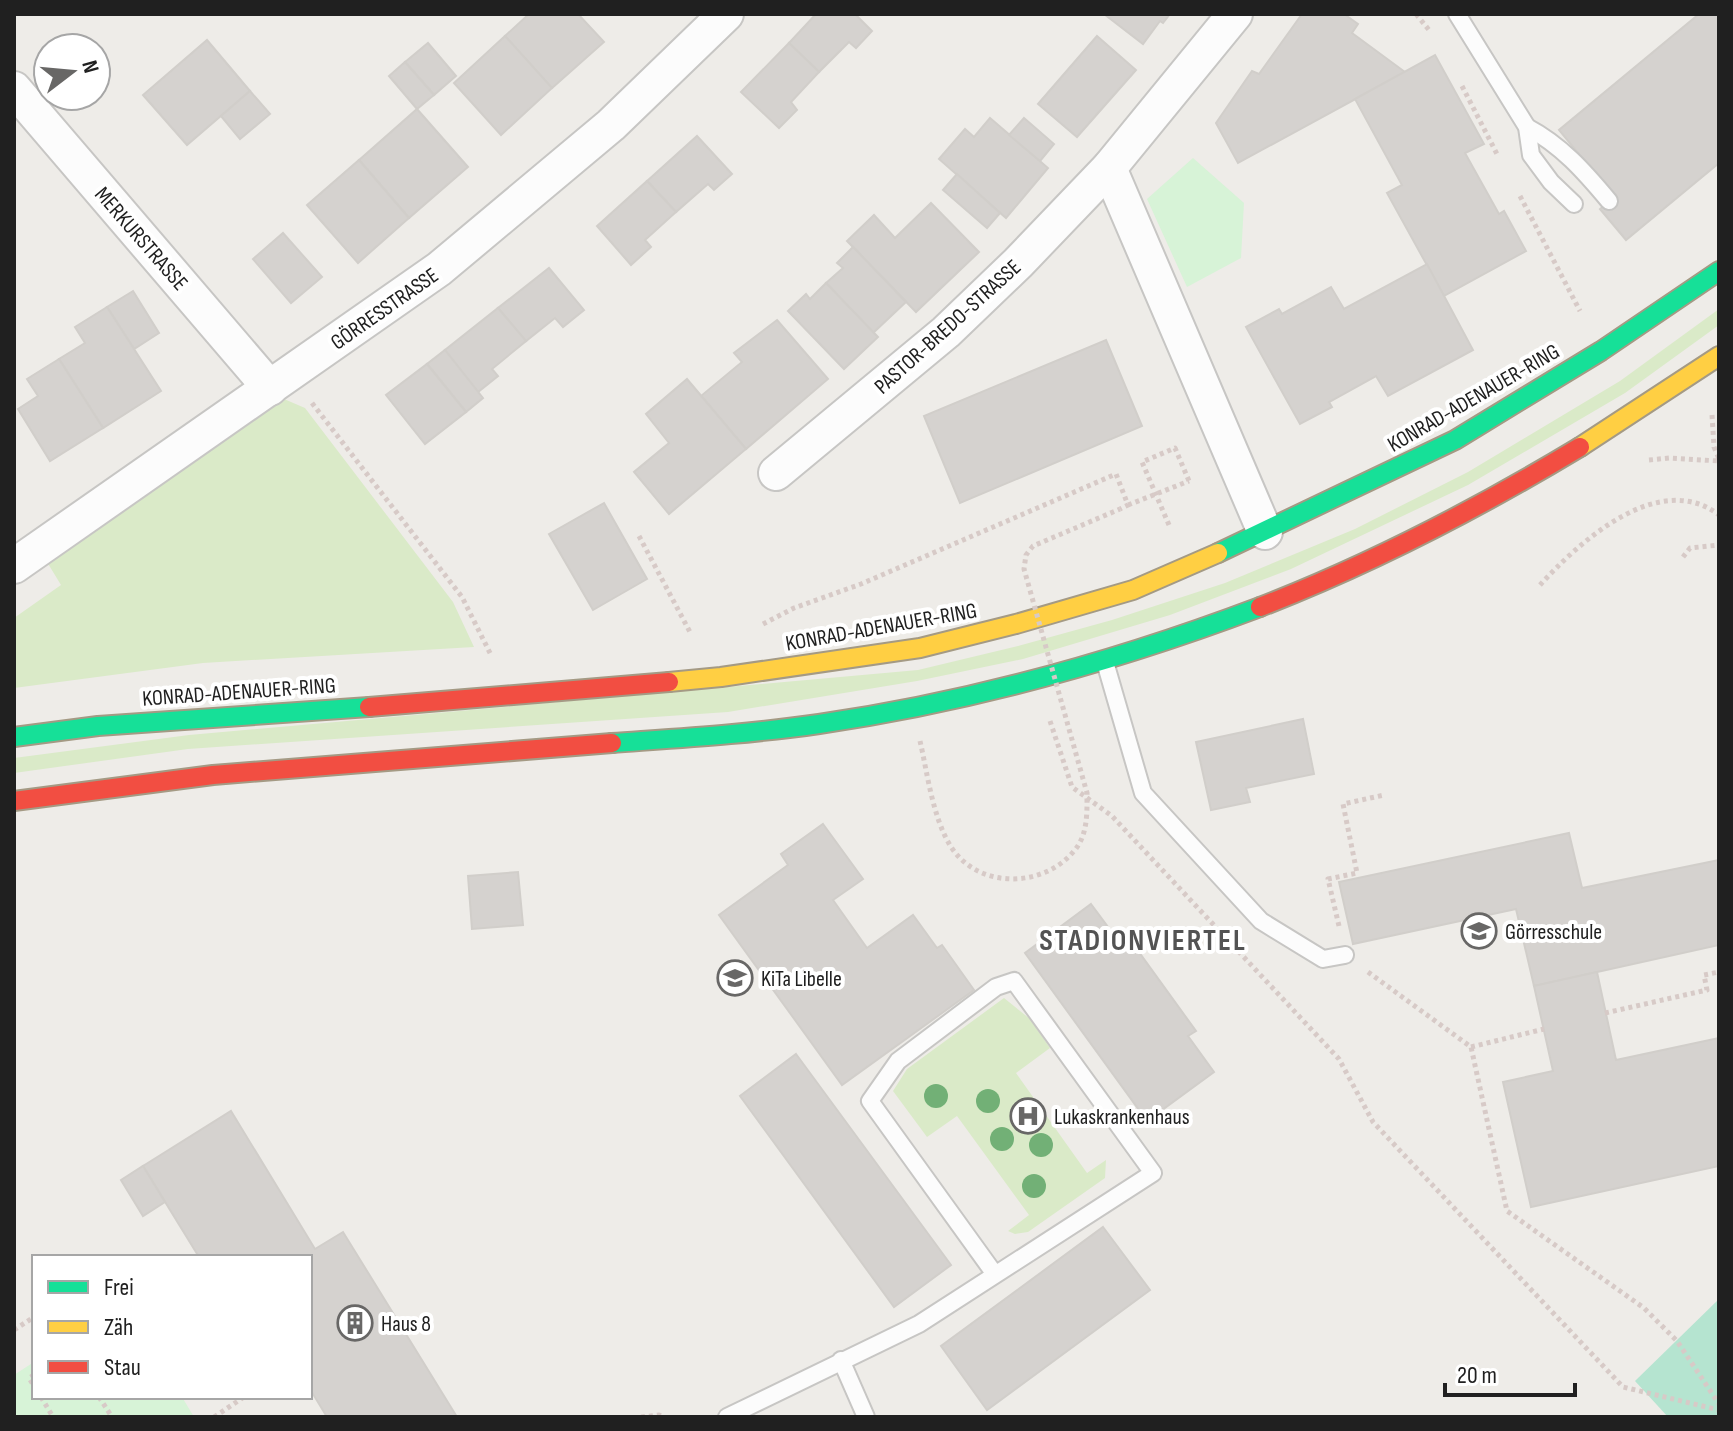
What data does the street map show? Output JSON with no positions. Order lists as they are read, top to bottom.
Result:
{
  "streets": {
    "main road": ["KONRAD-ADENAUER-RING"],
    "street": ["MERKURSTRASSE", "GÖRRESSTRASSE", "PASTOR-BREDO-STRASSE"]
  },
  "crossings": [
    ["MERKURSTRASSE", "GÖRRESSTRASSE"]
  ],
  "districts": ["STADIONVIERTEL"],
  "places": {
    "school or university": ["Görresschule", "KiTa Libelle"],
    "hospital": ["Lukaskrankenhaus"],
    "building": ["Haus 8"]
  },
  "legend": ["Frei", "Zäh", "Stau"],
  "scale_bar": "20 m",
  "north": "right"
}
